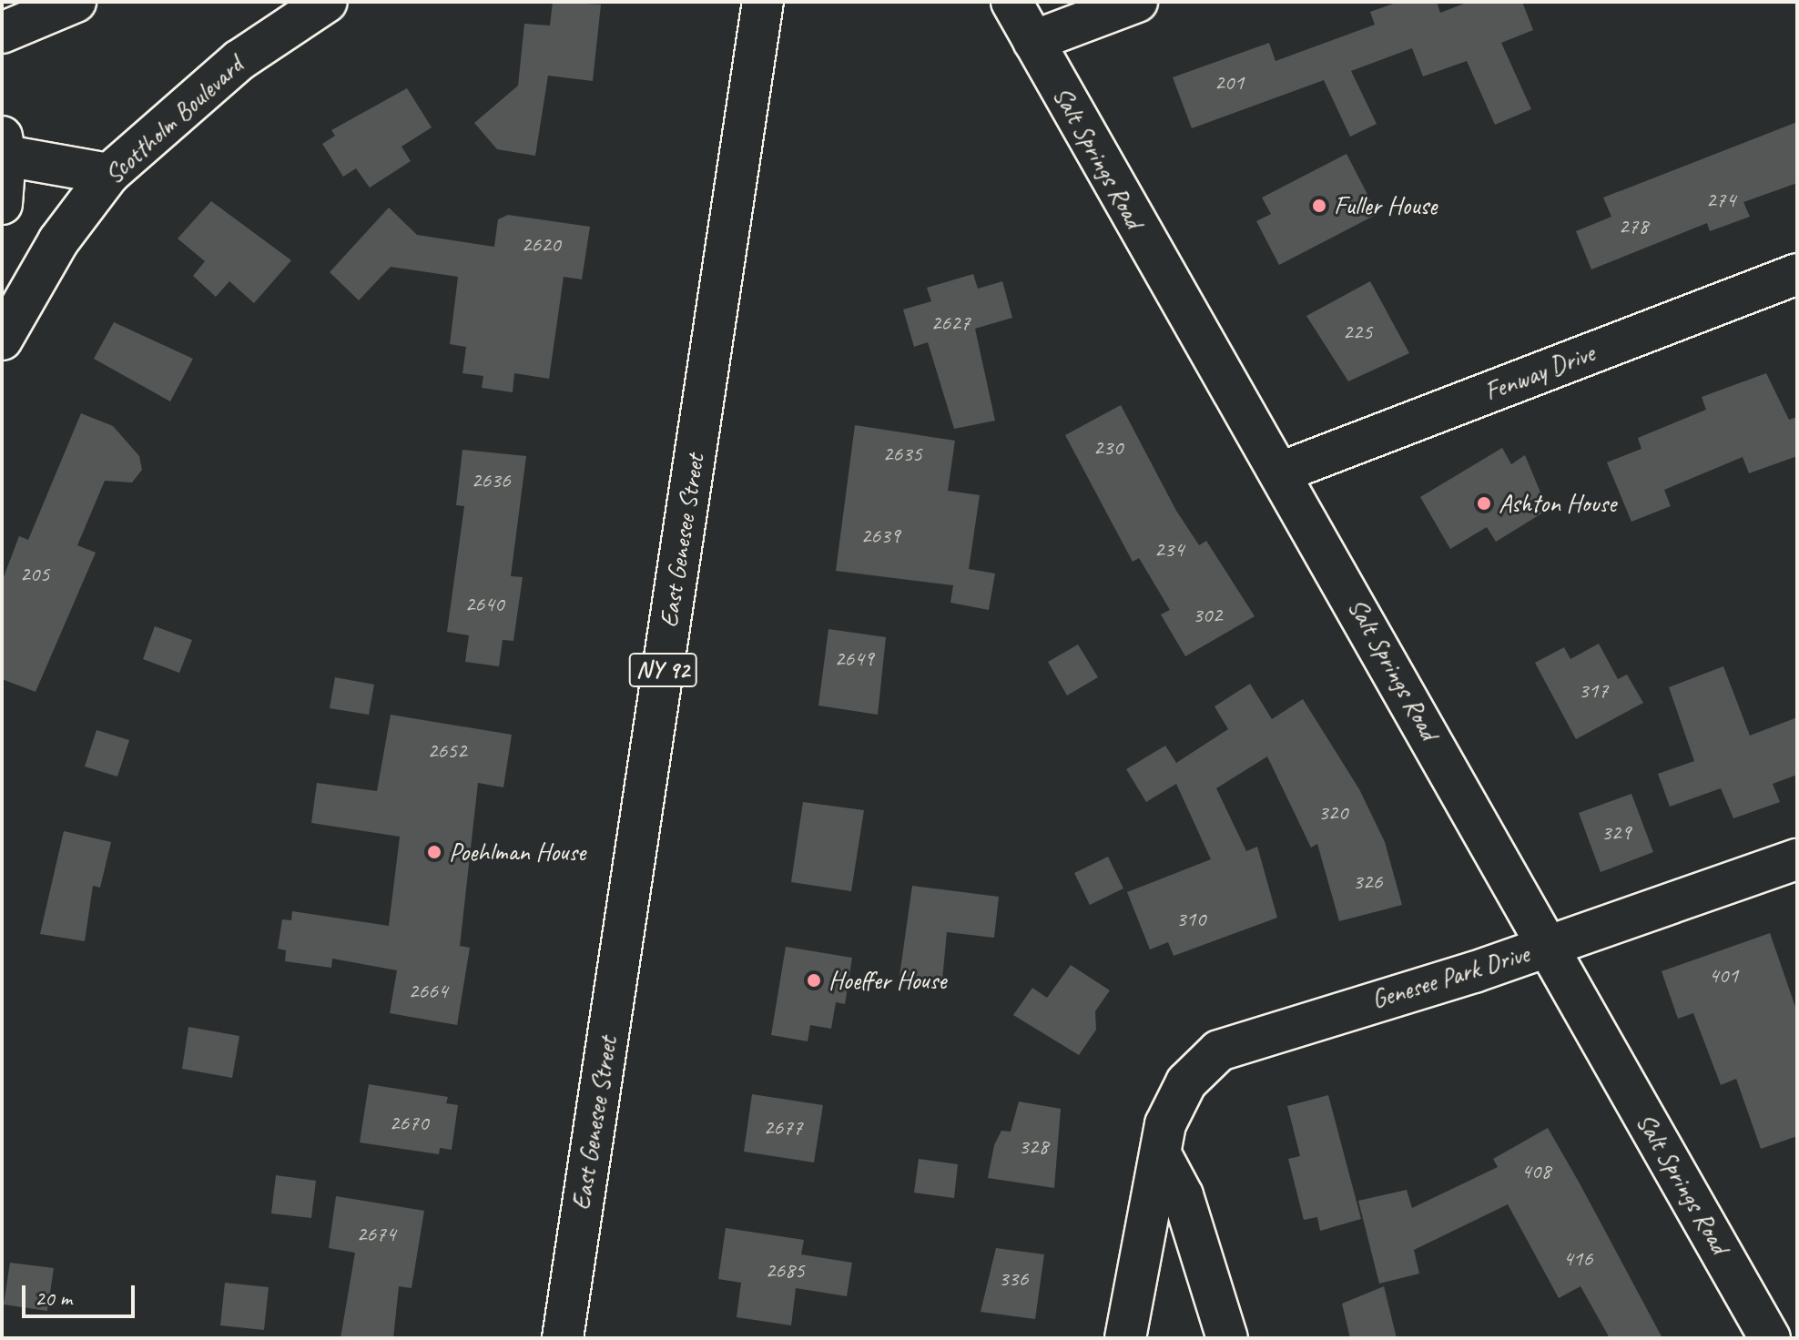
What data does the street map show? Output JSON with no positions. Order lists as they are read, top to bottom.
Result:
{
  "streets": {
    "street": [
      "Scottholm Boulevard",
      "Salt Springs Road",
      "Fenway Drive",
      "East Genesee Street",
      "NY 92",
      "Genesee Park Drive"
    ]
  },
  "crossings": [
    ["Salt Springs Road", "Fenway Drive"],
    ["Salt Springs Road", "Genesee Park Drive"]
  ],
  "places": [
    "Fuller House",
    "Ashton House",
    "Poehlman House",
    "Hoeffer House"
  ],
  "house_numbers": [
    "201",
    "274",
    "278",
    "2620",
    "2627",
    "225",
    "230",
    "2635",
    "2636",
    "2639",
    "234",
    "205",
    "2640",
    "302",
    "2649",
    "317",
    "2652",
    "320",
    "329",
    "326",
    "310",
    "401",
    "2664",
    "2670",
    "2677",
    "328",
    "408",
    "2674",
    "416",
    "2685",
    "336"
  ],
  "scale_bar": "20 m"
}
